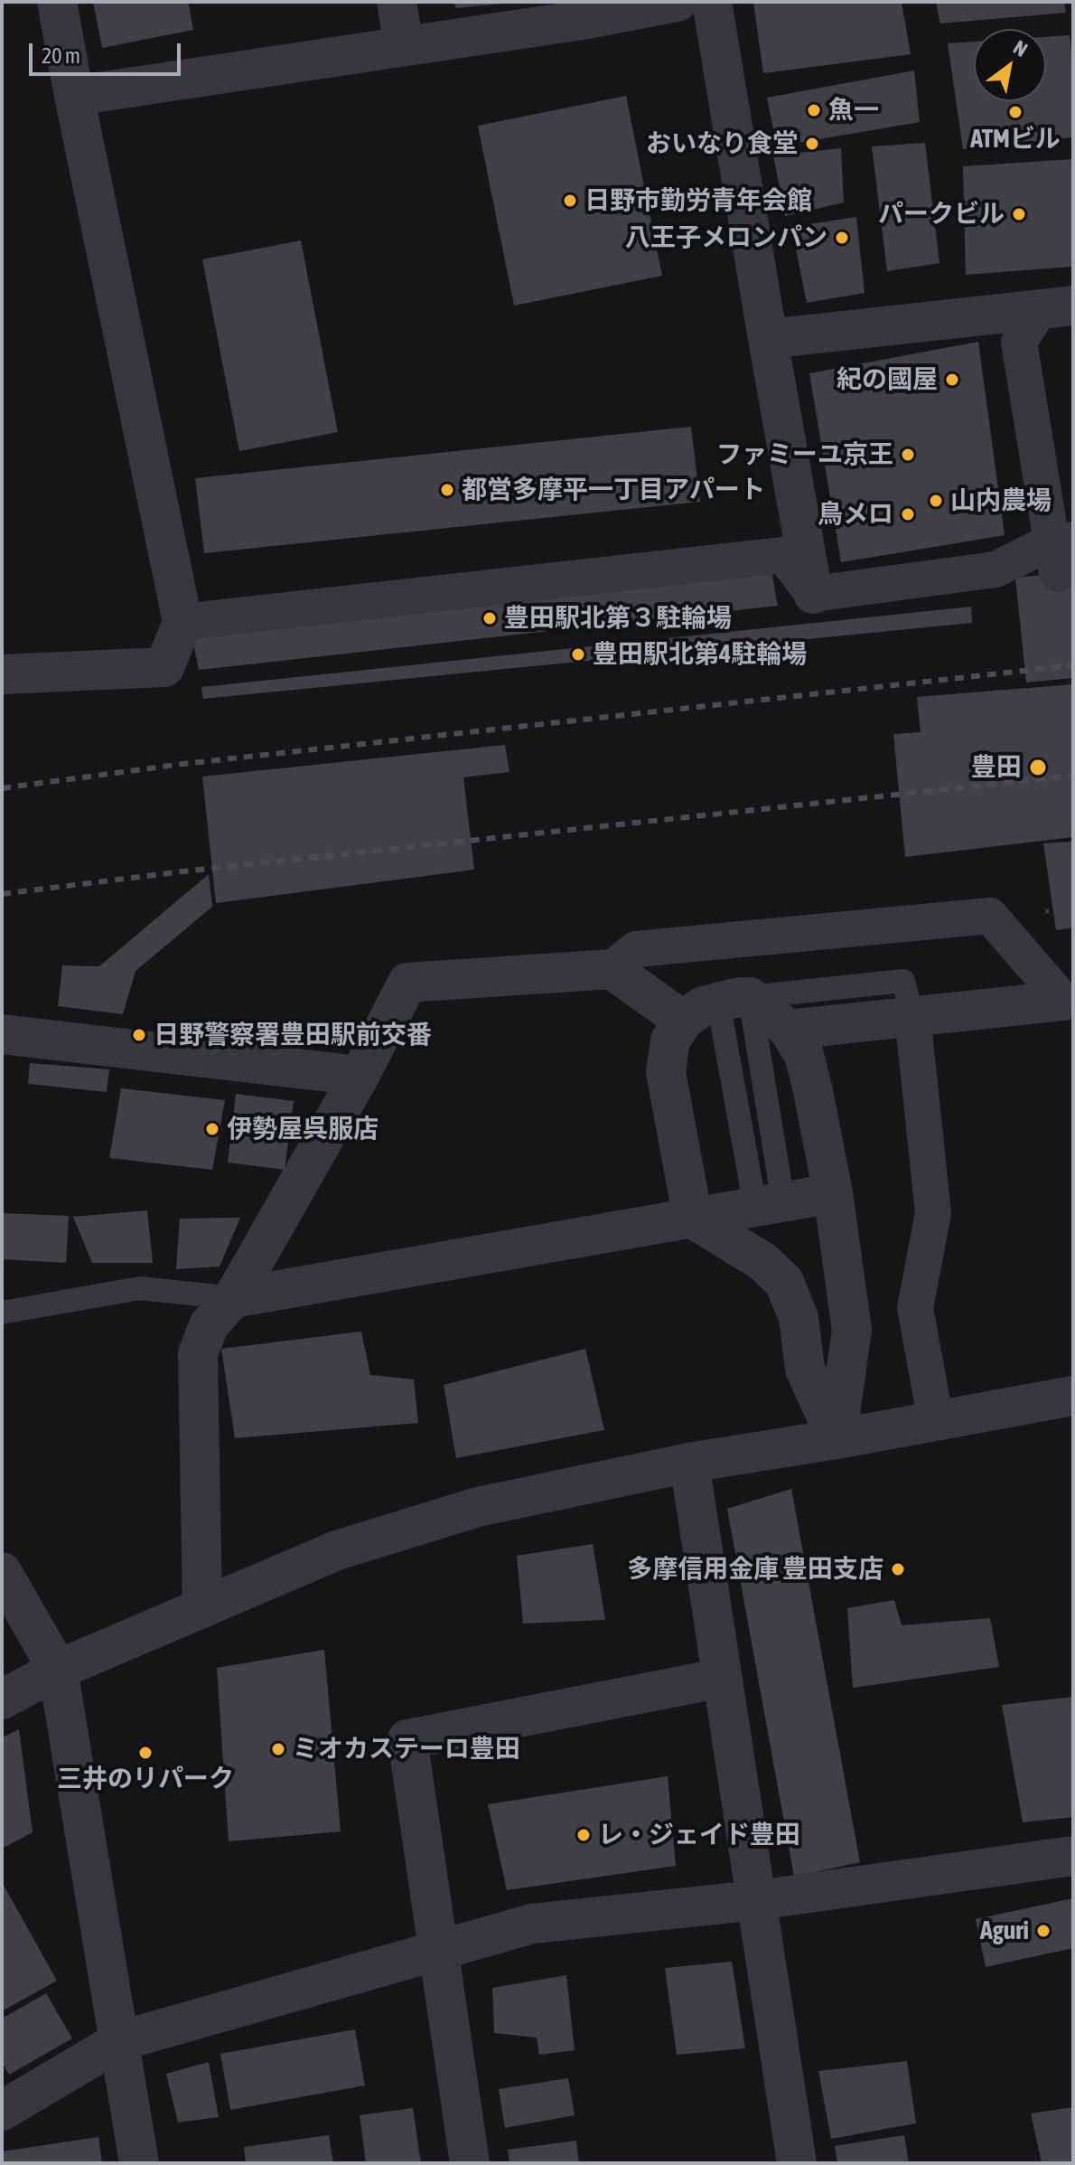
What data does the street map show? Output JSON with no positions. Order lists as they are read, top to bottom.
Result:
{
  "places": [
    "魚一",
    "ATMビル",
    "おいなり食堂",
    "日野市勤労青年会館",
    "パークビル",
    "八王子メロンパン",
    "紀の國屋",
    "ファミーユ京王",
    "都営多摩平一丁目アパート",
    "山内農場",
    "鳥メロ",
    "豊田駅北第３駐輪場",
    "豊田駅北第4駐輪場",
    "豊田",
    "日野警察署豊田駅前交番",
    "伊勢屋呉服店",
    "多摩信用金庫 豊田支店",
    "ミオカステーロ豊田",
    "三井のリパーク",
    "レ・ジェイド豊田",
    "Aguri"
  ],
  "scale_bar": "20 m",
  "north": "top right"
}
